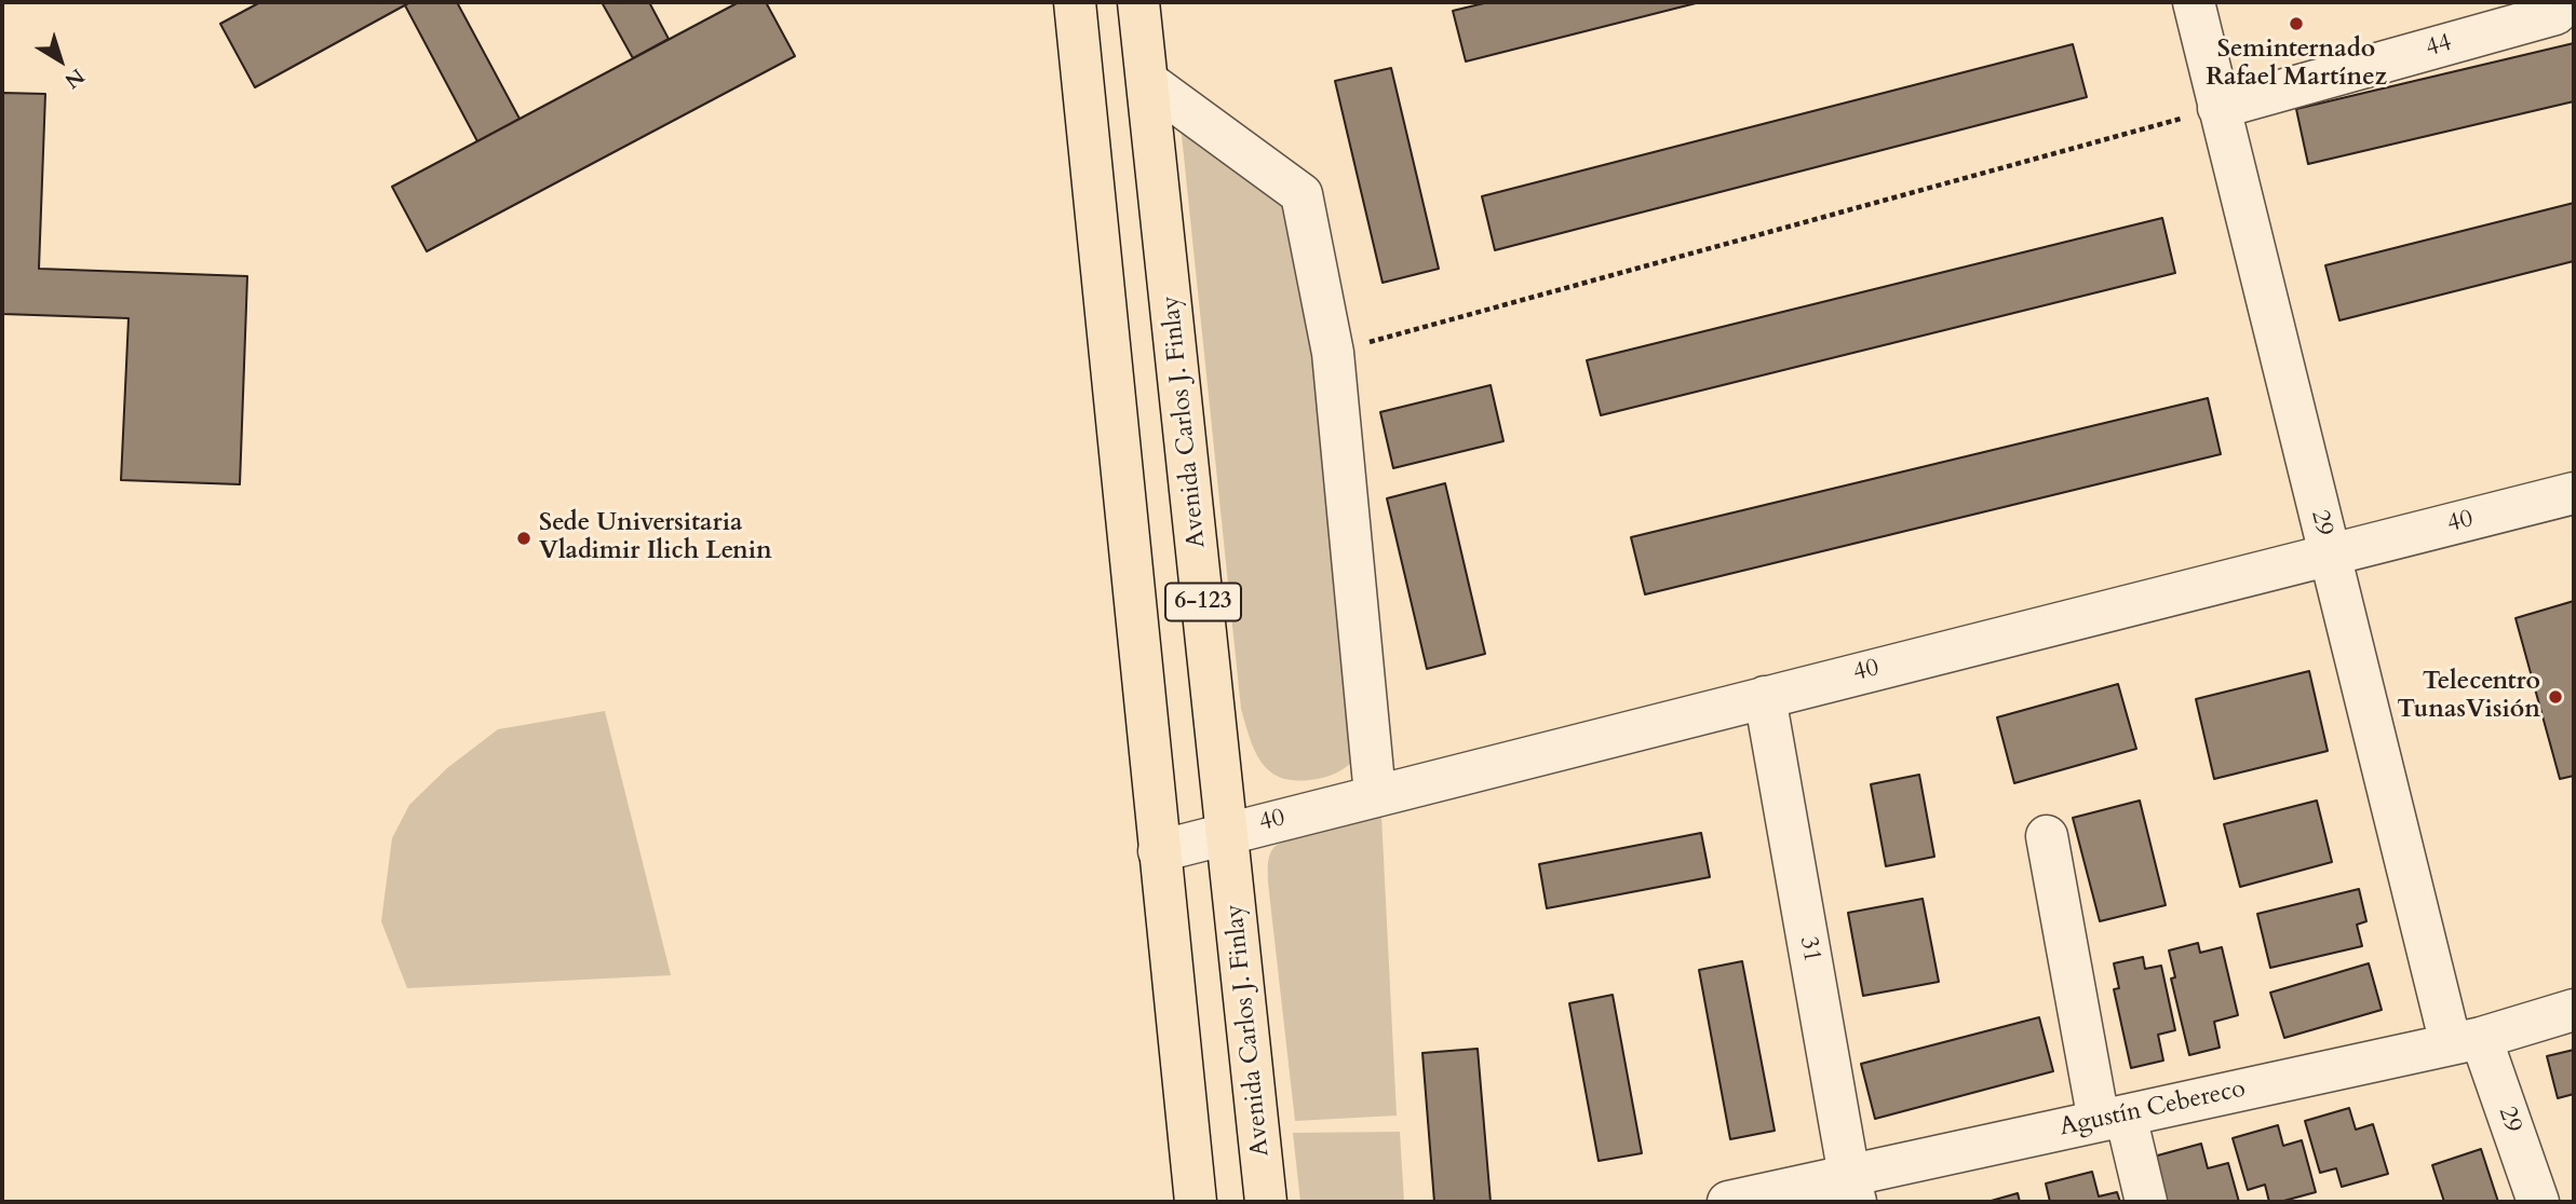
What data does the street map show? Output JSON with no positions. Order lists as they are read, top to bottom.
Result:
{
  "streets": {
    "main road": ["Avenida Carlos J. Finlay", "6-123"],
    "street": [
      "44",
      "40",
      "29",
      "31",
      "Agustín Cebereco"
    ]
  },
  "crossings": [
    ["44", "29"],
    ["Avenida Carlos J. Finlay", "40"],
    ["40", "29"],
    ["40", "6-123"],
    ["40", "31"],
    ["29", "Agustín Cebereco"],
    ["31", "Agustín Cebereco"]
  ],
  "places": ["Seminternado Rafael Martínez", "Sede Universitaria Vladimir Ilich Lenin", "Telecentro TunasVisión"],
  "north": "bottom right"
}
